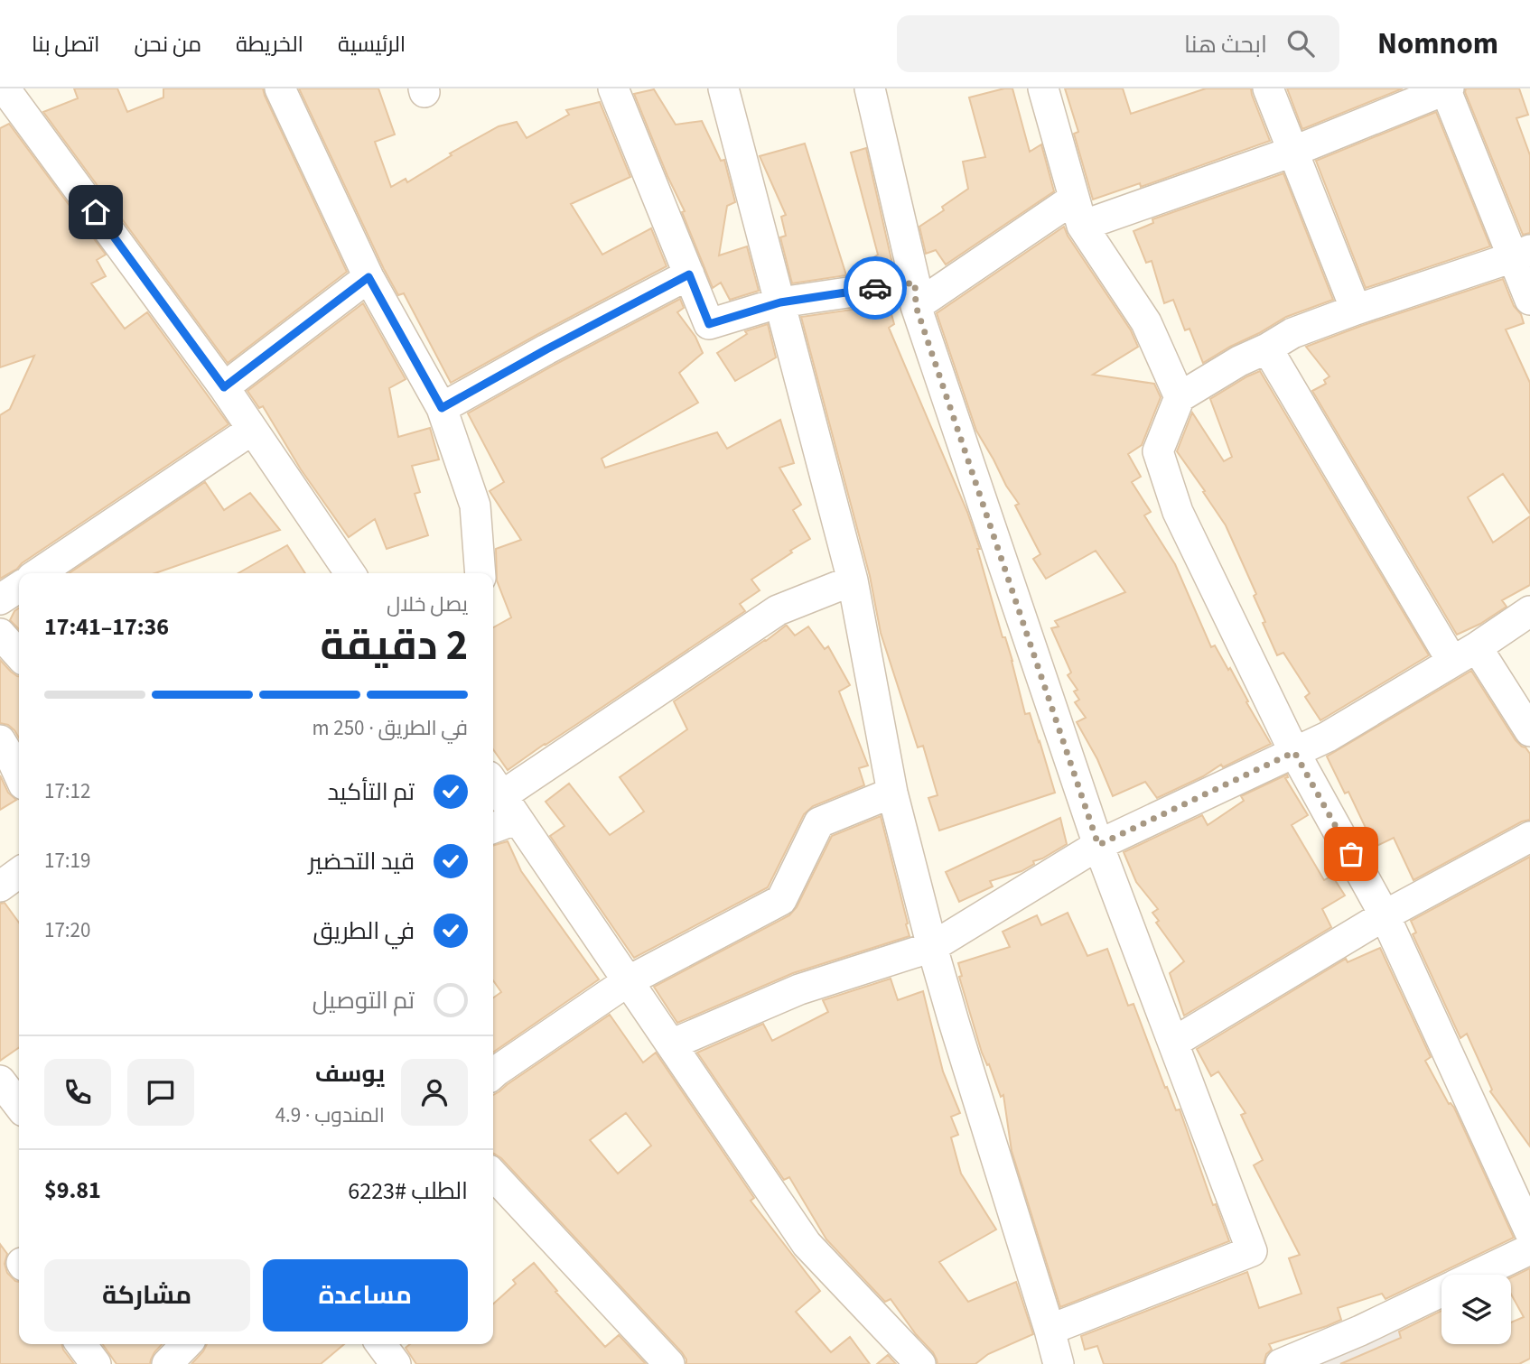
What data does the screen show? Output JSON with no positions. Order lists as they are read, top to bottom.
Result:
{
  "page": {
    "header": "Nomnom",
    "search": "ابحث هنا",
    "nav": [
      "الرئيسية",
      "الخريطة",
      "من نحن",
      "اتصل بنا"
    ],
    "heading": ["2 دقيقة", "يصل خلال", "17:36–17:41"],
    "panel": [
      "يوسف",
      "المندوب · 4.9",
      "الطلب #6223",
      "$9.81"
    ],
    "bar": "في الطريق · 250 m",
    "list": [
      ["تم التأكيد", "17:12"],
      ["قيد التحضير", "17:19"],
      ["في الطريق", "17:20"],
      "تم التوصيل"
    ],
    "buttons": ["مساعدة", "مشاركة"]
  }
}
